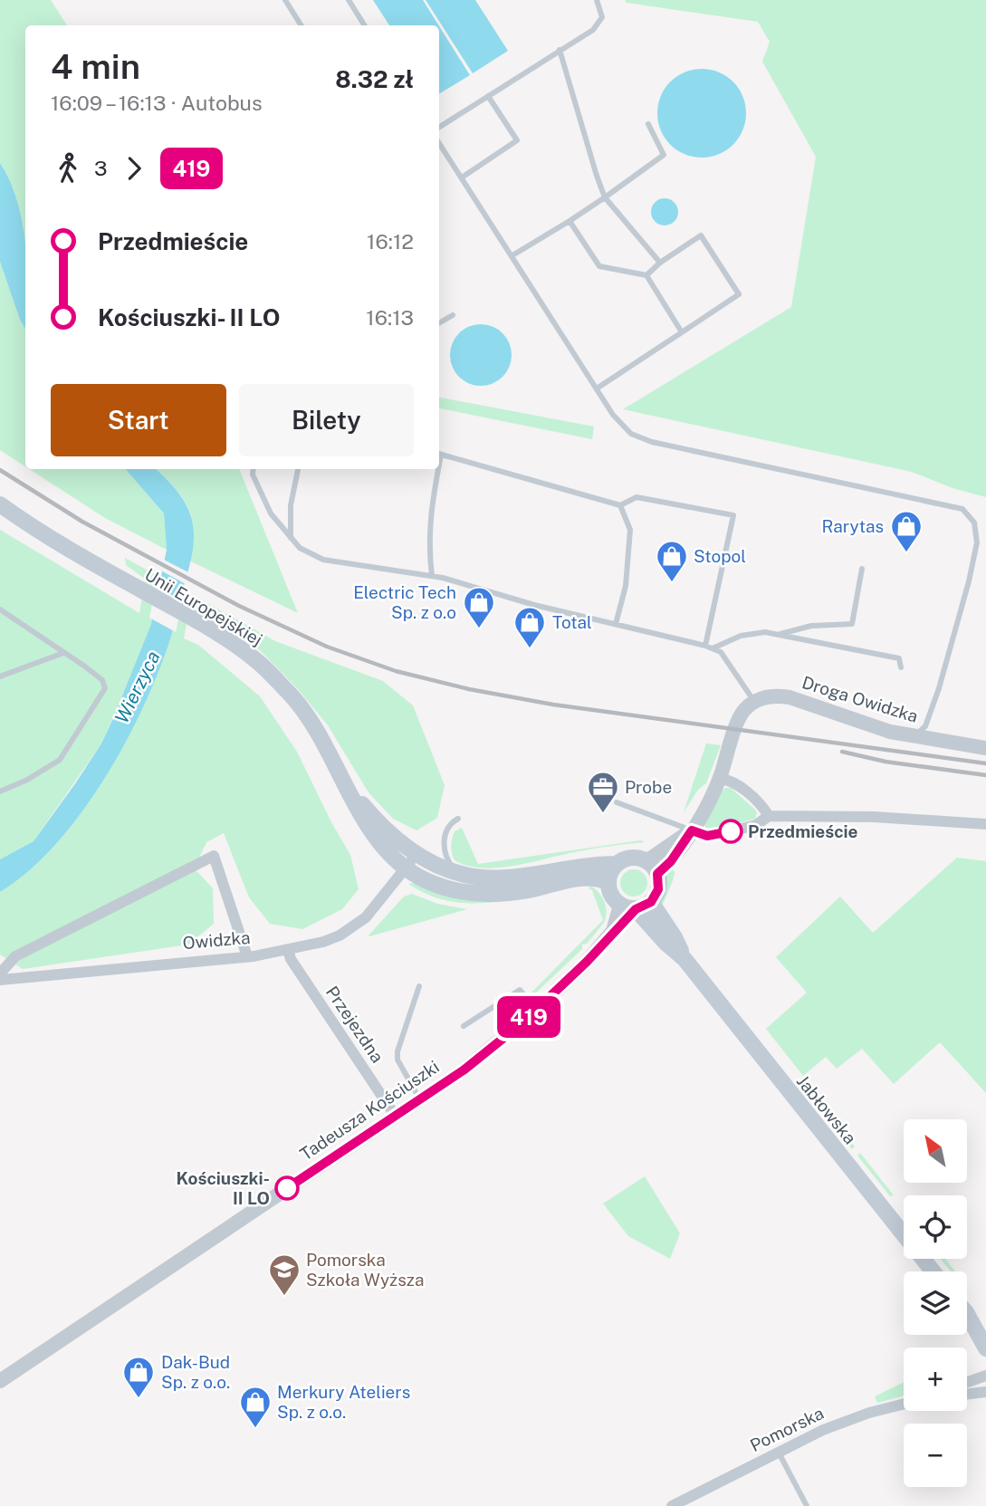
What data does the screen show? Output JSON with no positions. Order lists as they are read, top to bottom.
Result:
{
  "streets": {
    "main road": ["Unii Europejskiej", "Jabłowska"],
    "street": [
      "Droga Owidzka",
      "Owidzka",
      "Przejezdna",
      "Tadeusza Kościuszki",
      "Pomorska"
    ]
  },
  "crossings": [
    ["Unii Europejskiej", "Owidzka"],
    ["Unii Europejskiej", "Jabłowska"],
    ["Unii Europejskiej", "Tadeusza Kościuszki"],
    ["Owidzka", "Przejezdna"],
    ["Przejezdna", "Tadeusza Kościuszki"],
    ["Jabłowska", "Tadeusza Kościuszki"]
  ],
  "water": ["Wierzyca"],
  "places": {
    "shop": [
      "Rarytas",
      "Stopol",
      "Electric Tech Sp. z o.o",
      "Total",
      "Dak-Bud Sp. z o.o.",
      "Merkury Ateliers Sp. z o.o."
    ],
    "office": ["Probe"],
    "other": ["Przedmieście", "Kościuszki- II LO"],
    "school or university": ["Pomorska Szkoła Wyższa"]
  },
  "lines": ["bus line 419"],
  "north": "top left",
  "page": {
    "on_map": "419",
    "heading": ["4 min", "16:09 – 16:13 · Autobus", "8.32 zł"],
    "legs": ["3", "419"],
    "list": [
      {
        "name": "Przedmieście",
        "value": "16:12"
      },
      {
        "name": "Kościuszki- II LO",
        "value": "16:13"
      }
    ],
    "buttons": ["Start", "Bilety"],
    "map_buttons": ["+", "−"]
  }
}
